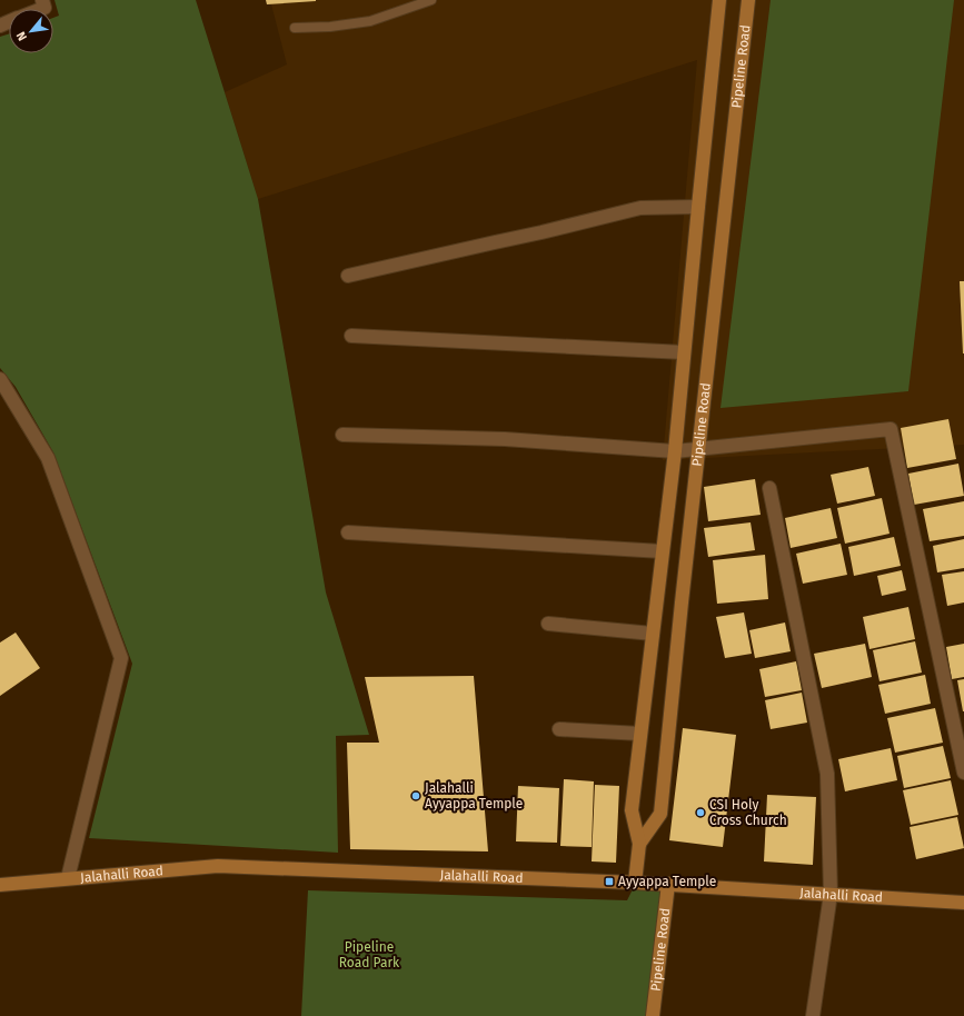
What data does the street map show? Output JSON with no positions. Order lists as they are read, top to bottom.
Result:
{
  "streets": {
    "main road": ["Pipeline Road", "Jalahalli Road"]
  },
  "crossings": [
    ["Pipeline Road", "Jalahalli Road"]
  ],
  "parks": ["Pipeline Road Park"],
  "places": {
    "other": ["Jalahalli Ayyappa Temple", "CSI Holy Cross Church"],
    "transit": ["Ayyappa Temple"]
  },
  "north": "bottom left"
}
